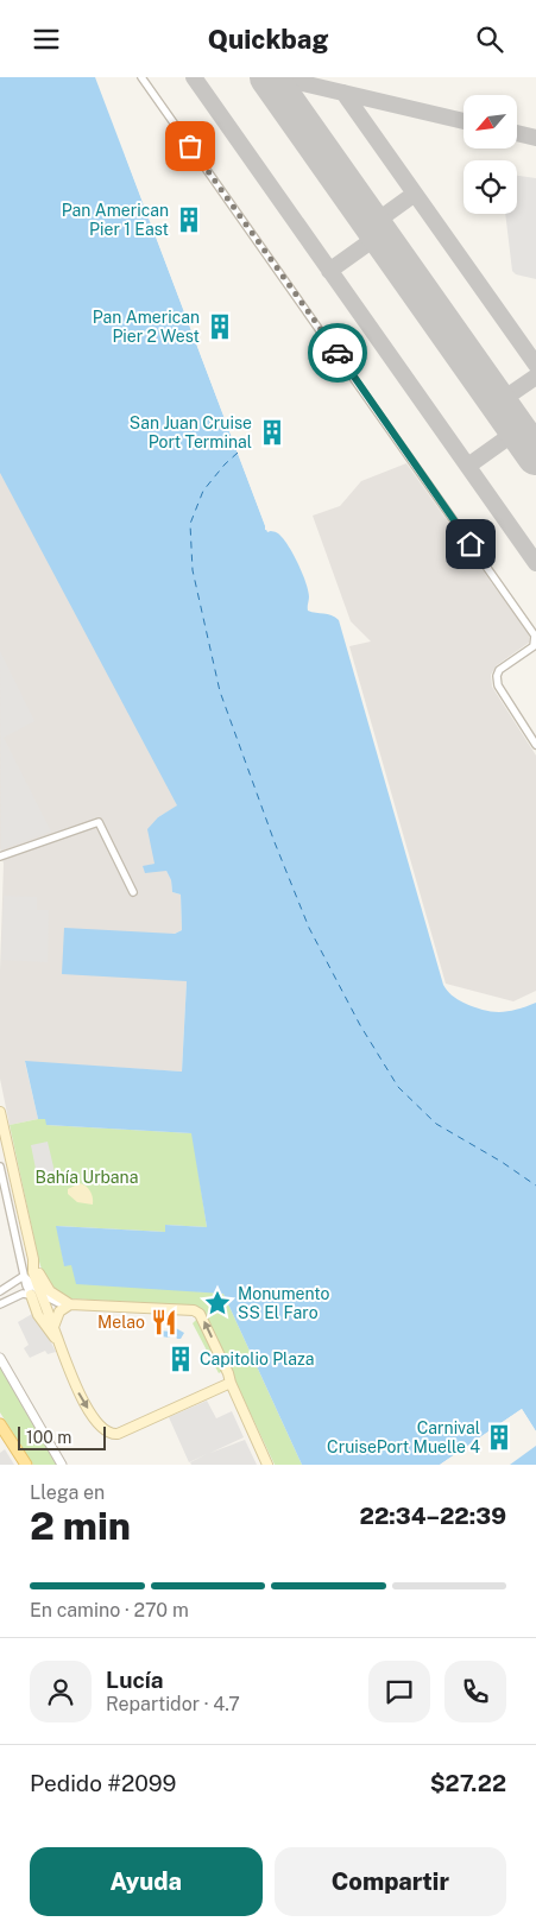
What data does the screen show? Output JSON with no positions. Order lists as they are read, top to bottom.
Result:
{
  "parks": ["Bahía Urbana"],
  "places": {
    "building": [
      "Pan American Pier 1 East",
      "Pan American Pier 2 West",
      "San Juan Cruise Port Terminal",
      "Capitolio Plaza",
      "Carnival CruisePort Muelle 4"
    ],
    "place": ["Monumento SS El Faro"],
    "restaurant": ["Melao"]
  },
  "scale_bar": "100 m",
  "north": "bottom left",
  "page": {
    "header": "Quickbag",
    "scale": "100 m",
    "heading": ["2 min", "Llega en", "22:34–22:39"],
    "panel": [
      "Lucía",
      "Repartidor · 4.7",
      "Pedido #2099",
      "$27.22"
    ],
    "bar": "En camino · 270 m",
    "buttons": ["Ayuda", "Compartir"]
  }
}
